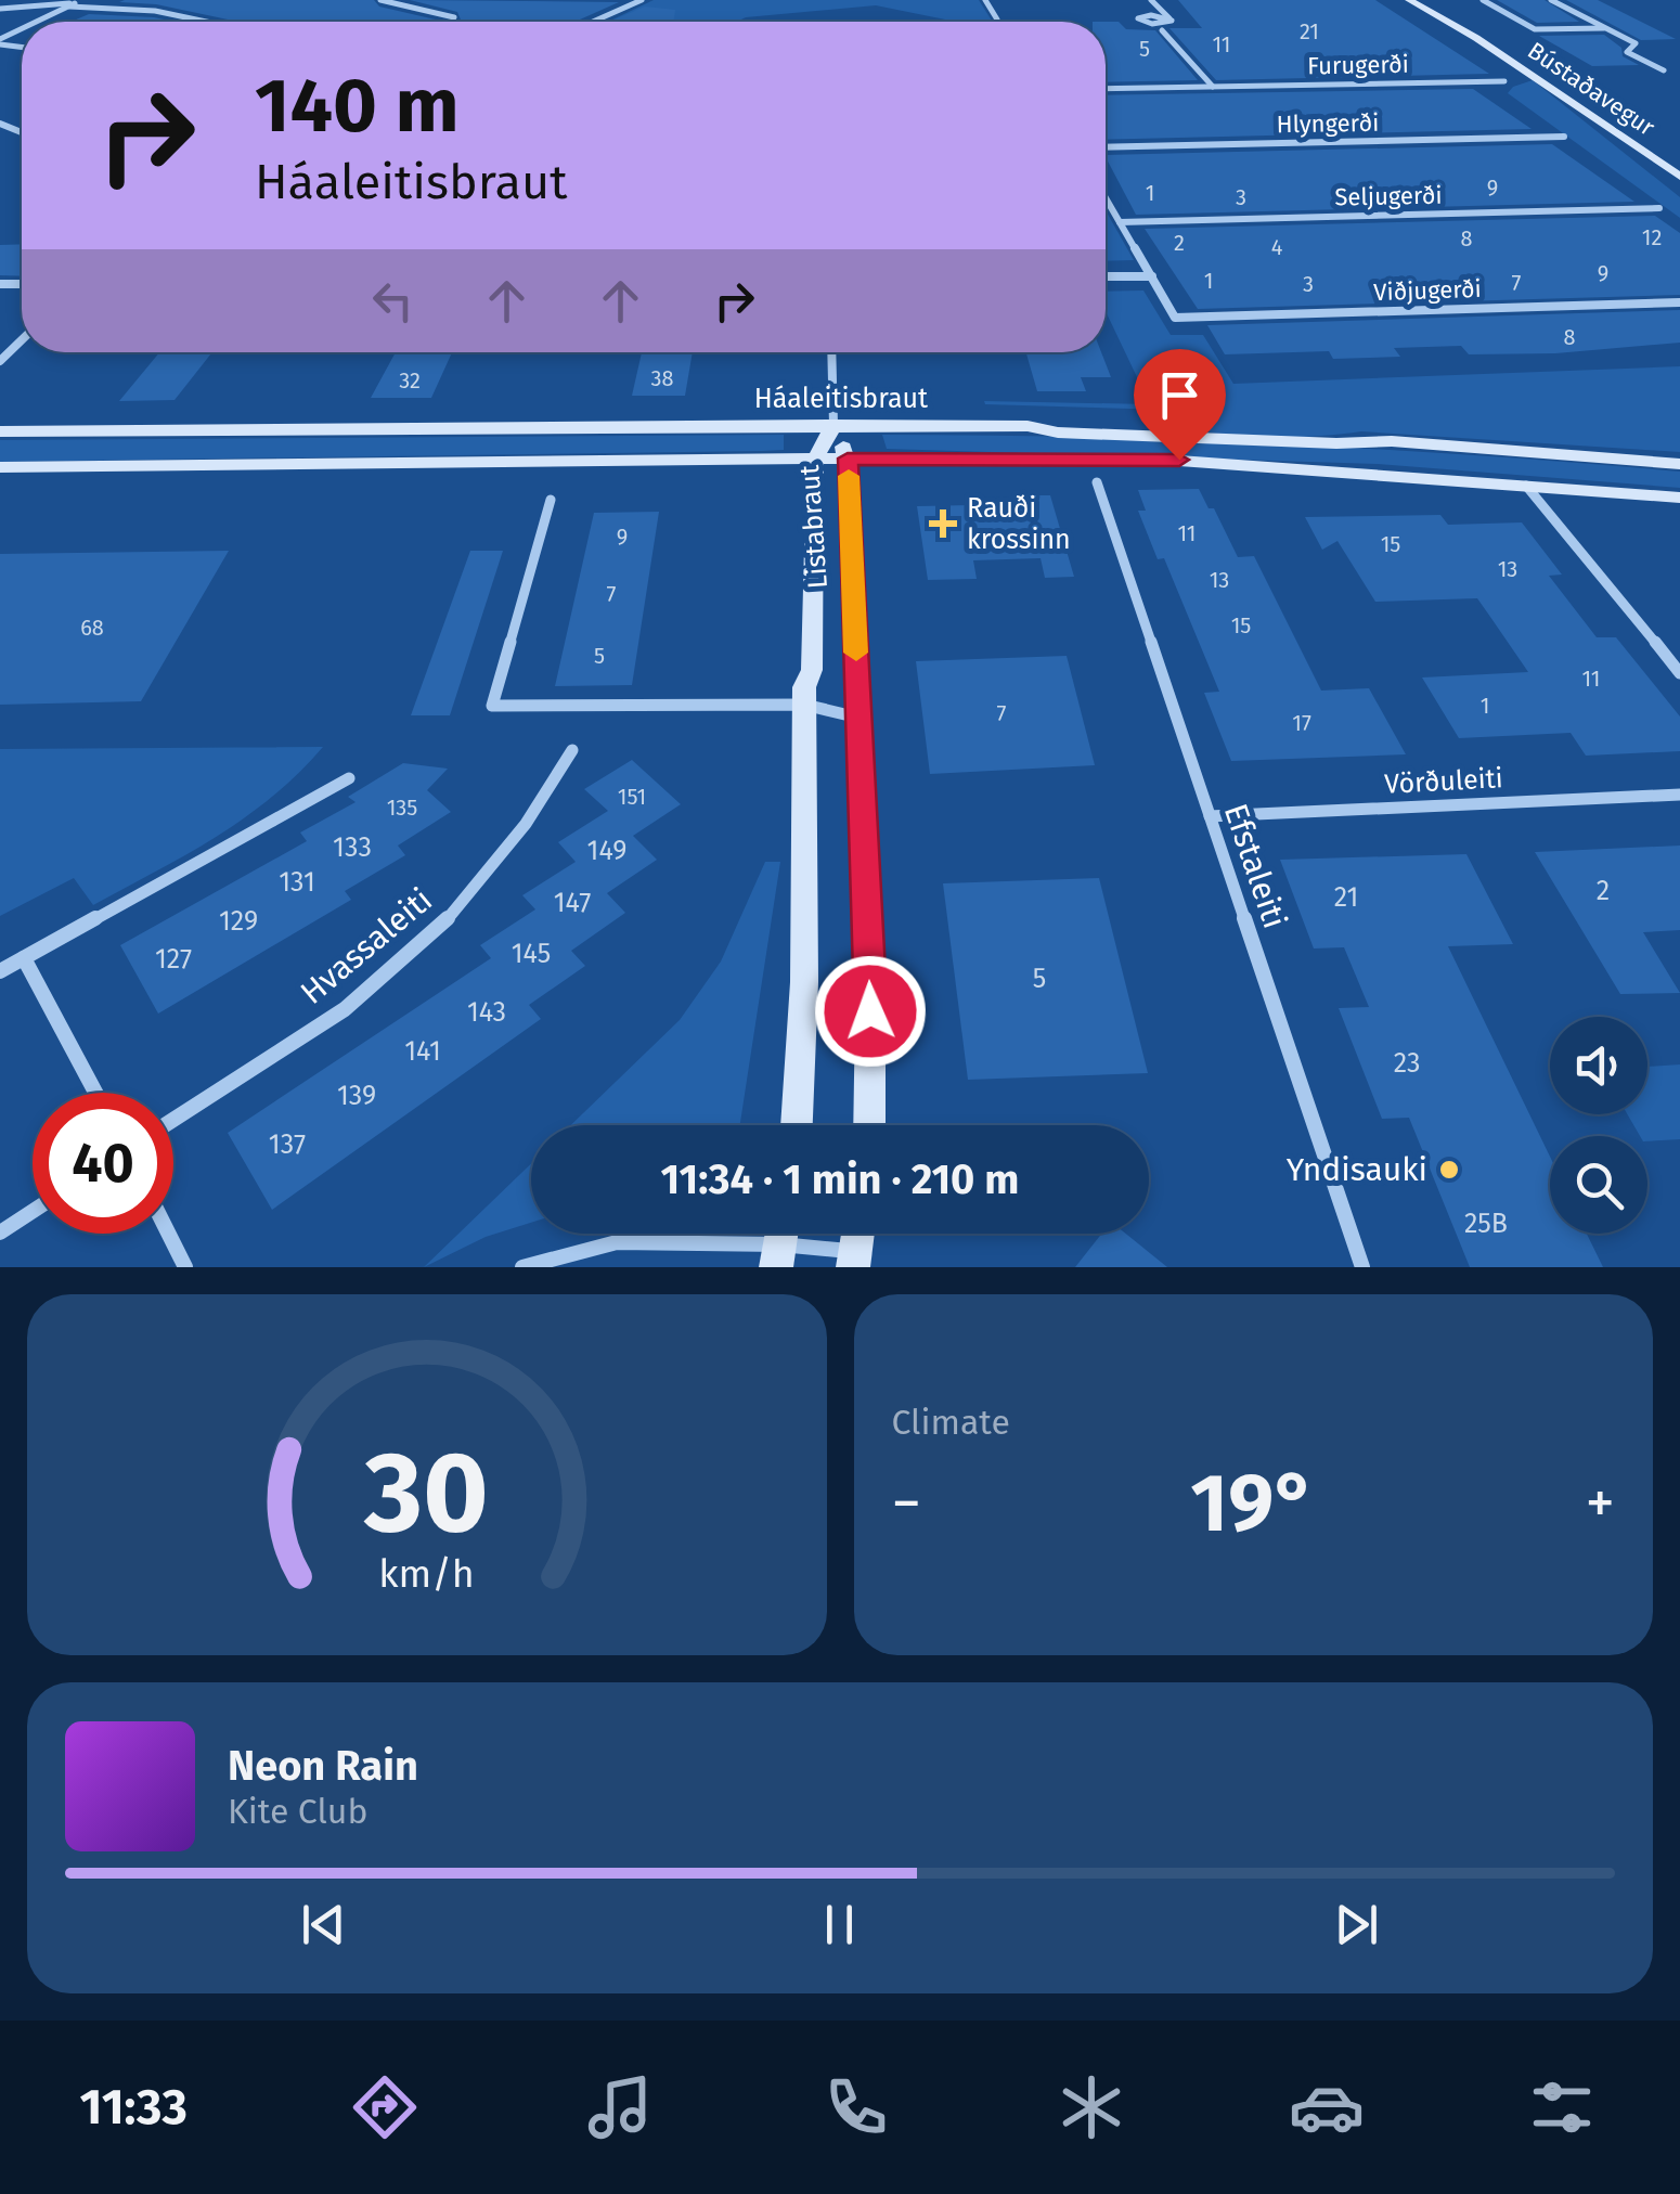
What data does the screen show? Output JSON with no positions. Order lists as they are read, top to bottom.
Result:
{
  "streets": {
    "main road": ["Bústaðavegur", "Háaleitisbraut", "Listabraut"],
    "street": [
      "Furugerði",
      "Hlyngerði",
      "Seljugerði",
      "Viðjugerði",
      "Vörðuleiti",
      "Efstaleiti",
      "Hvassaleiti"
    ]
  },
  "crossings": [
    ["Háaleitisbraut", "Listabraut"],
    ["Vörðuleiti", "Efstaleiti"]
  ],
  "places": {
    "health": ["Rauði krossinn"],
    "other": ["Yndisauki"]
  },
  "house_numbers": [
    "21",
    "11",
    "5",
    "9",
    "1",
    "3",
    "12",
    "8",
    "2",
    "4",
    "9",
    "1",
    "7",
    "3",
    "8",
    "38",
    "32",
    "11",
    "9",
    "15",
    "13",
    "13",
    "7",
    "15",
    "68",
    "5",
    "11",
    "1",
    "7",
    "17",
    "151",
    "135",
    "133",
    "149",
    "131",
    "2",
    "21",
    "147",
    "129",
    "145",
    "127",
    "5",
    "143",
    "141",
    "23",
    "139",
    "137",
    "25B"
  ],
  "page": {
    "turn": ["140 m", "Háaleitisbraut"],
    "limit": "40",
    "trip": "11:34 · 1 min · 210 m",
    "tile": "Climate",
    "heat": ["−", "19°", "+"],
    "song": ["Neon Rain", "Kite Club"],
    "tabs": "11:33",
    "gauge": ["30", "km/h"]
  }
}
